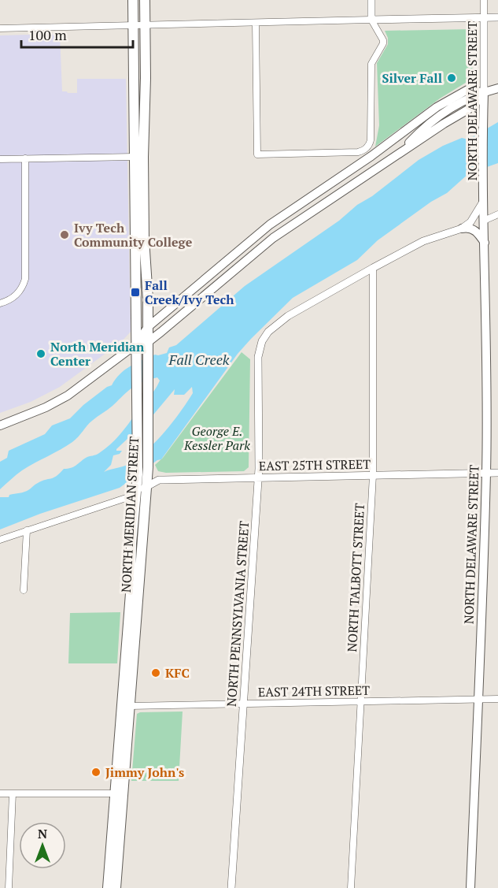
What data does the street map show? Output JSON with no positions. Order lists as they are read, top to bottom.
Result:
{
  "streets": {
    "main road": ["NORTH DELAWARE STREET", "NORTH MERIDIAN STREET"],
    "street": [
      "EAST 25TH STREET",
      "NORTH TALBOTT STREET",
      "NORTH PENNSYLVANIA STREET",
      "EAST 24TH STREET"
    ]
  },
  "crossings": [
    ["NORTH DELAWARE STREET", "EAST 25TH STREET"],
    ["NORTH DELAWARE STREET", "EAST 24TH STREET"],
    ["EAST 25TH STREET", "NORTH MERIDIAN STREET"],
    ["EAST 25TH STREET", "NORTH TALBOTT STREET"],
    ["EAST 25TH STREET", "NORTH PENNSYLVANIA STREET"],
    ["NORTH MERIDIAN STREET", "EAST 24TH STREET"],
    ["NORTH TALBOTT STREET", "NORTH PENNSYLVANIA STREET"],
    ["NORTH TALBOTT STREET", "EAST 24TH STREET"],
    ["NORTH PENNSYLVANIA STREET", "EAST 24TH STREET"]
  ],
  "water": ["Fall Creek"],
  "parks": ["George E. Kessler Park"],
  "places": {
    "other": [
      "Silver Fall",
      "Ivy Tech Community College",
      "North Meridian Center",
      "KFC",
      "Jimmy John's"
    ],
    "transit": ["Fall Creek/Ivy Tech"]
  },
  "scale_bar": "100 m",
  "north": "top"
}
